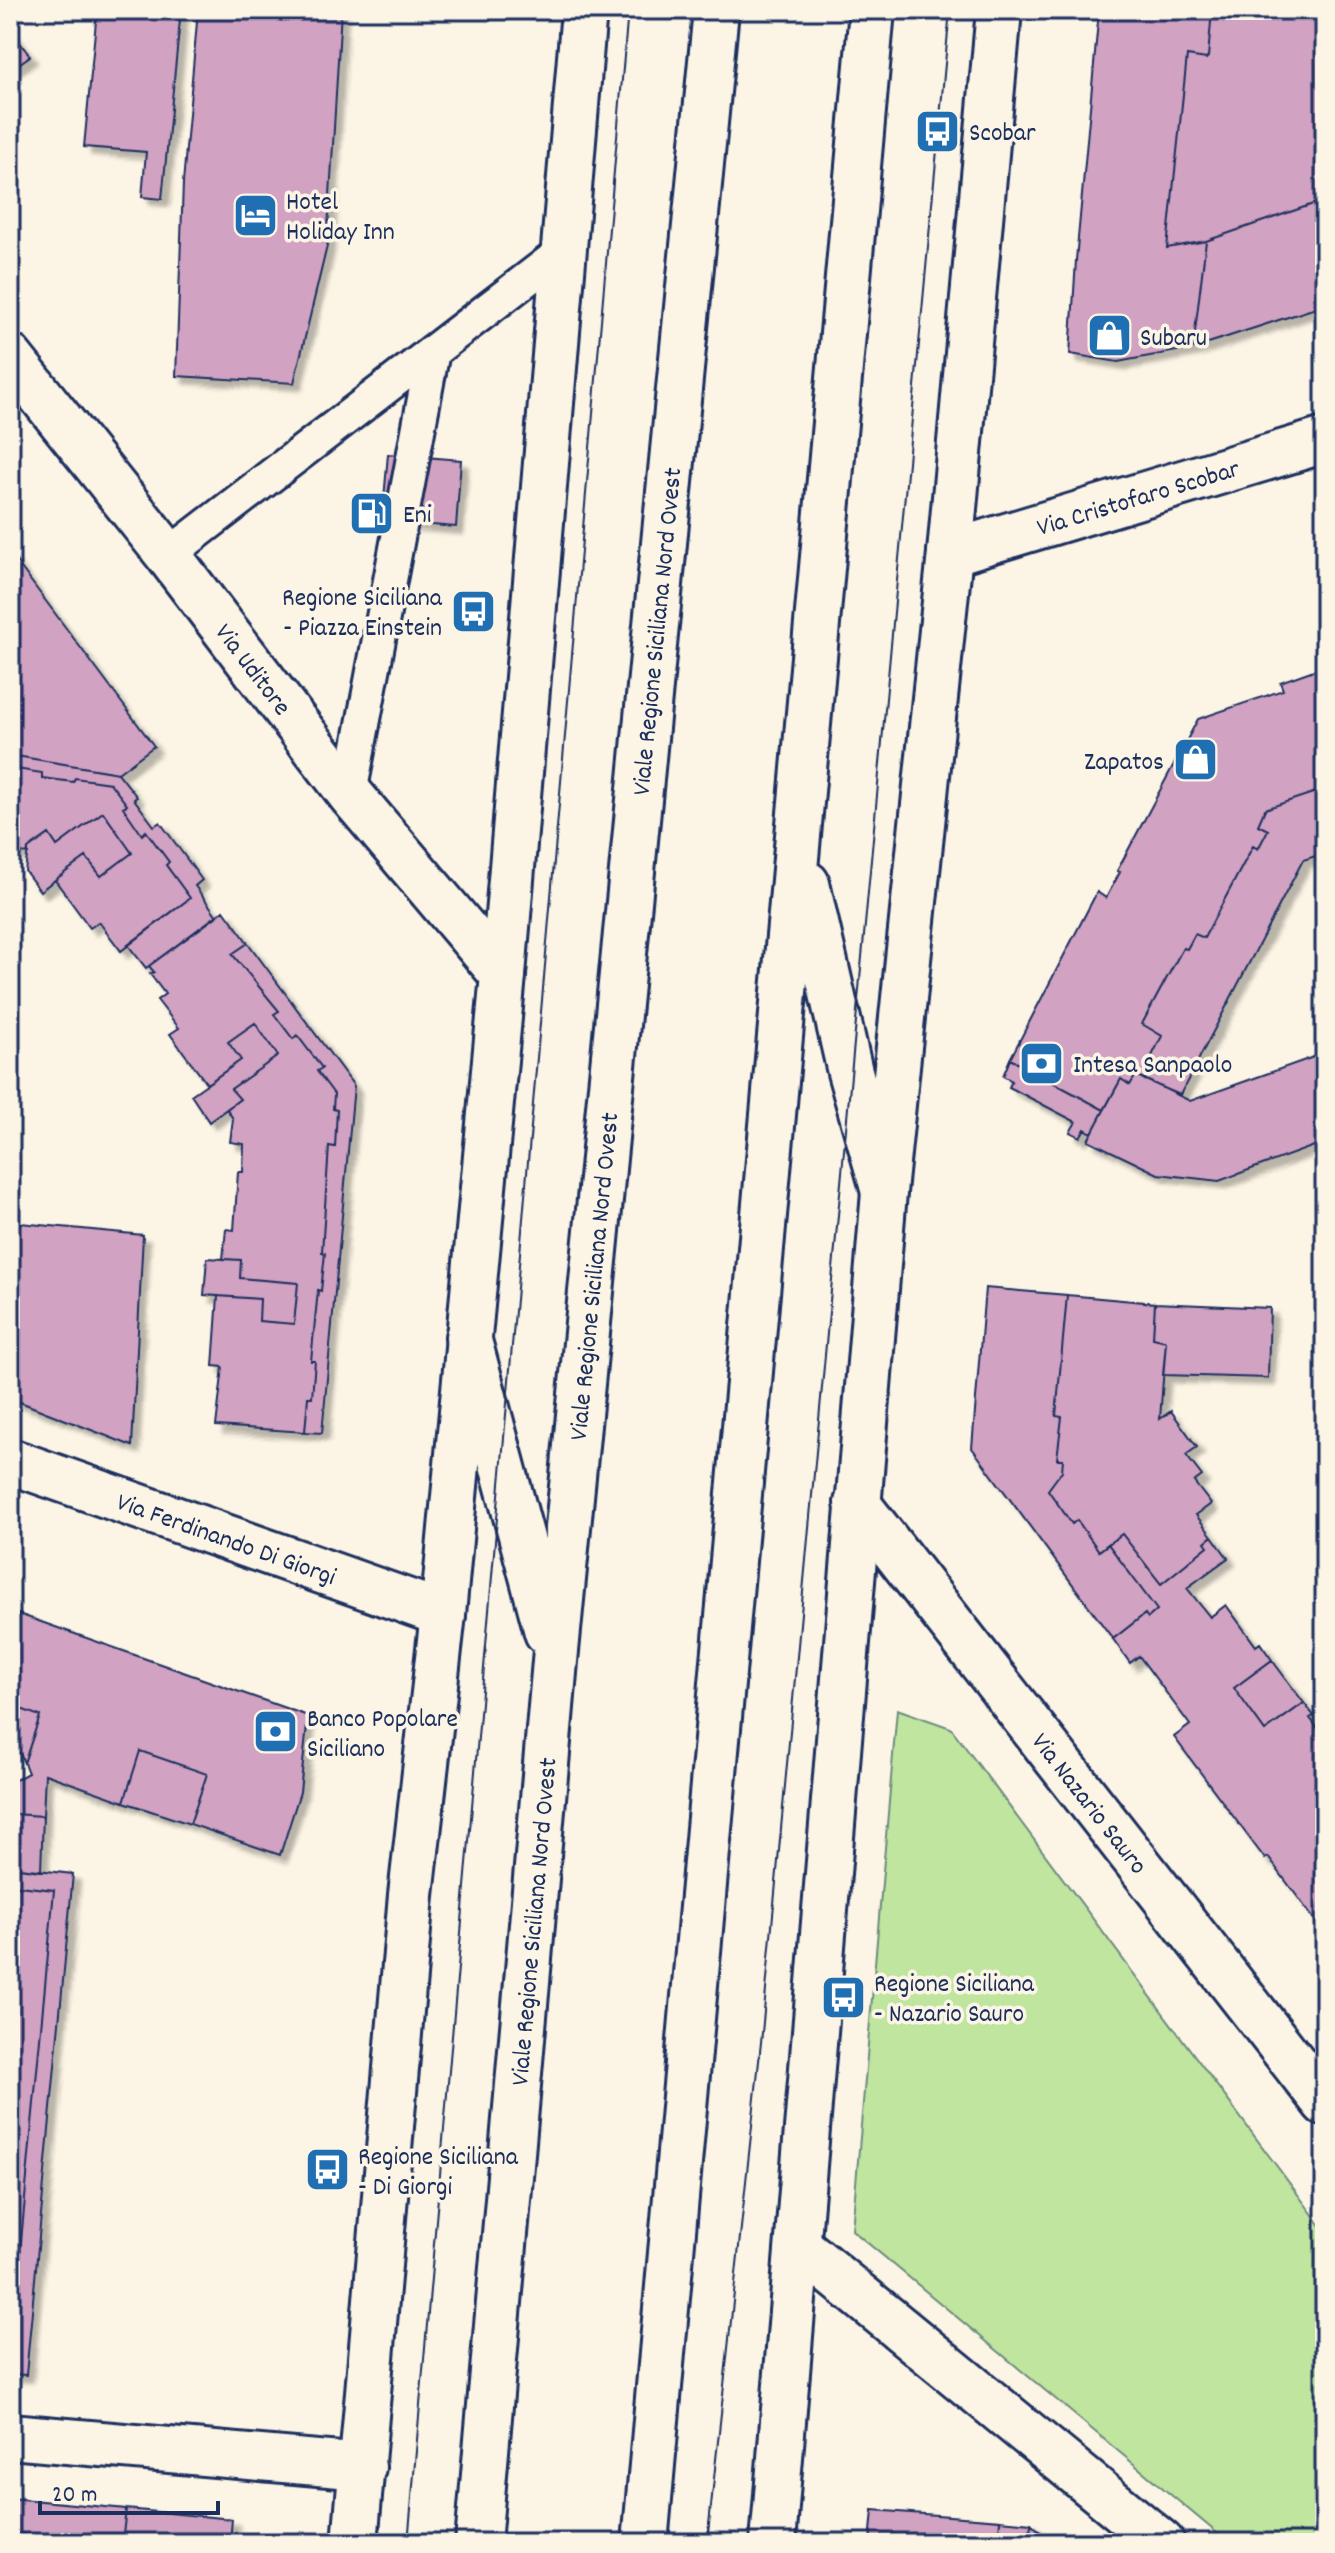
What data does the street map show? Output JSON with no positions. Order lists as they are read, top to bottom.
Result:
{
  "streets": {
    "street": [
      "Via Cristofaro Scobar",
      "Viale Regione Siciliana Nord Ovest",
      "Via Uditore",
      "Via Ferdinando Di Giorgi",
      "Via Nazario Sauro"
    ]
  },
  "places": {
    "bus stop": [
      "Scobar",
      "Regione Siciliana - Piazza Einstein",
      "Regione Siciliana - Nazario Sauro",
      "Regione Siciliana - Di Giorgi"
    ],
    "hotel": ["Hotel Holiday Inn"],
    "shop": ["Subaru", "Zapatos"],
    "fuel station": ["Eni"],
    "bank": ["Intesa Sanpaolo", "Banco Popolare Siciliano"]
  },
  "scale_bar": "20 m"
}
